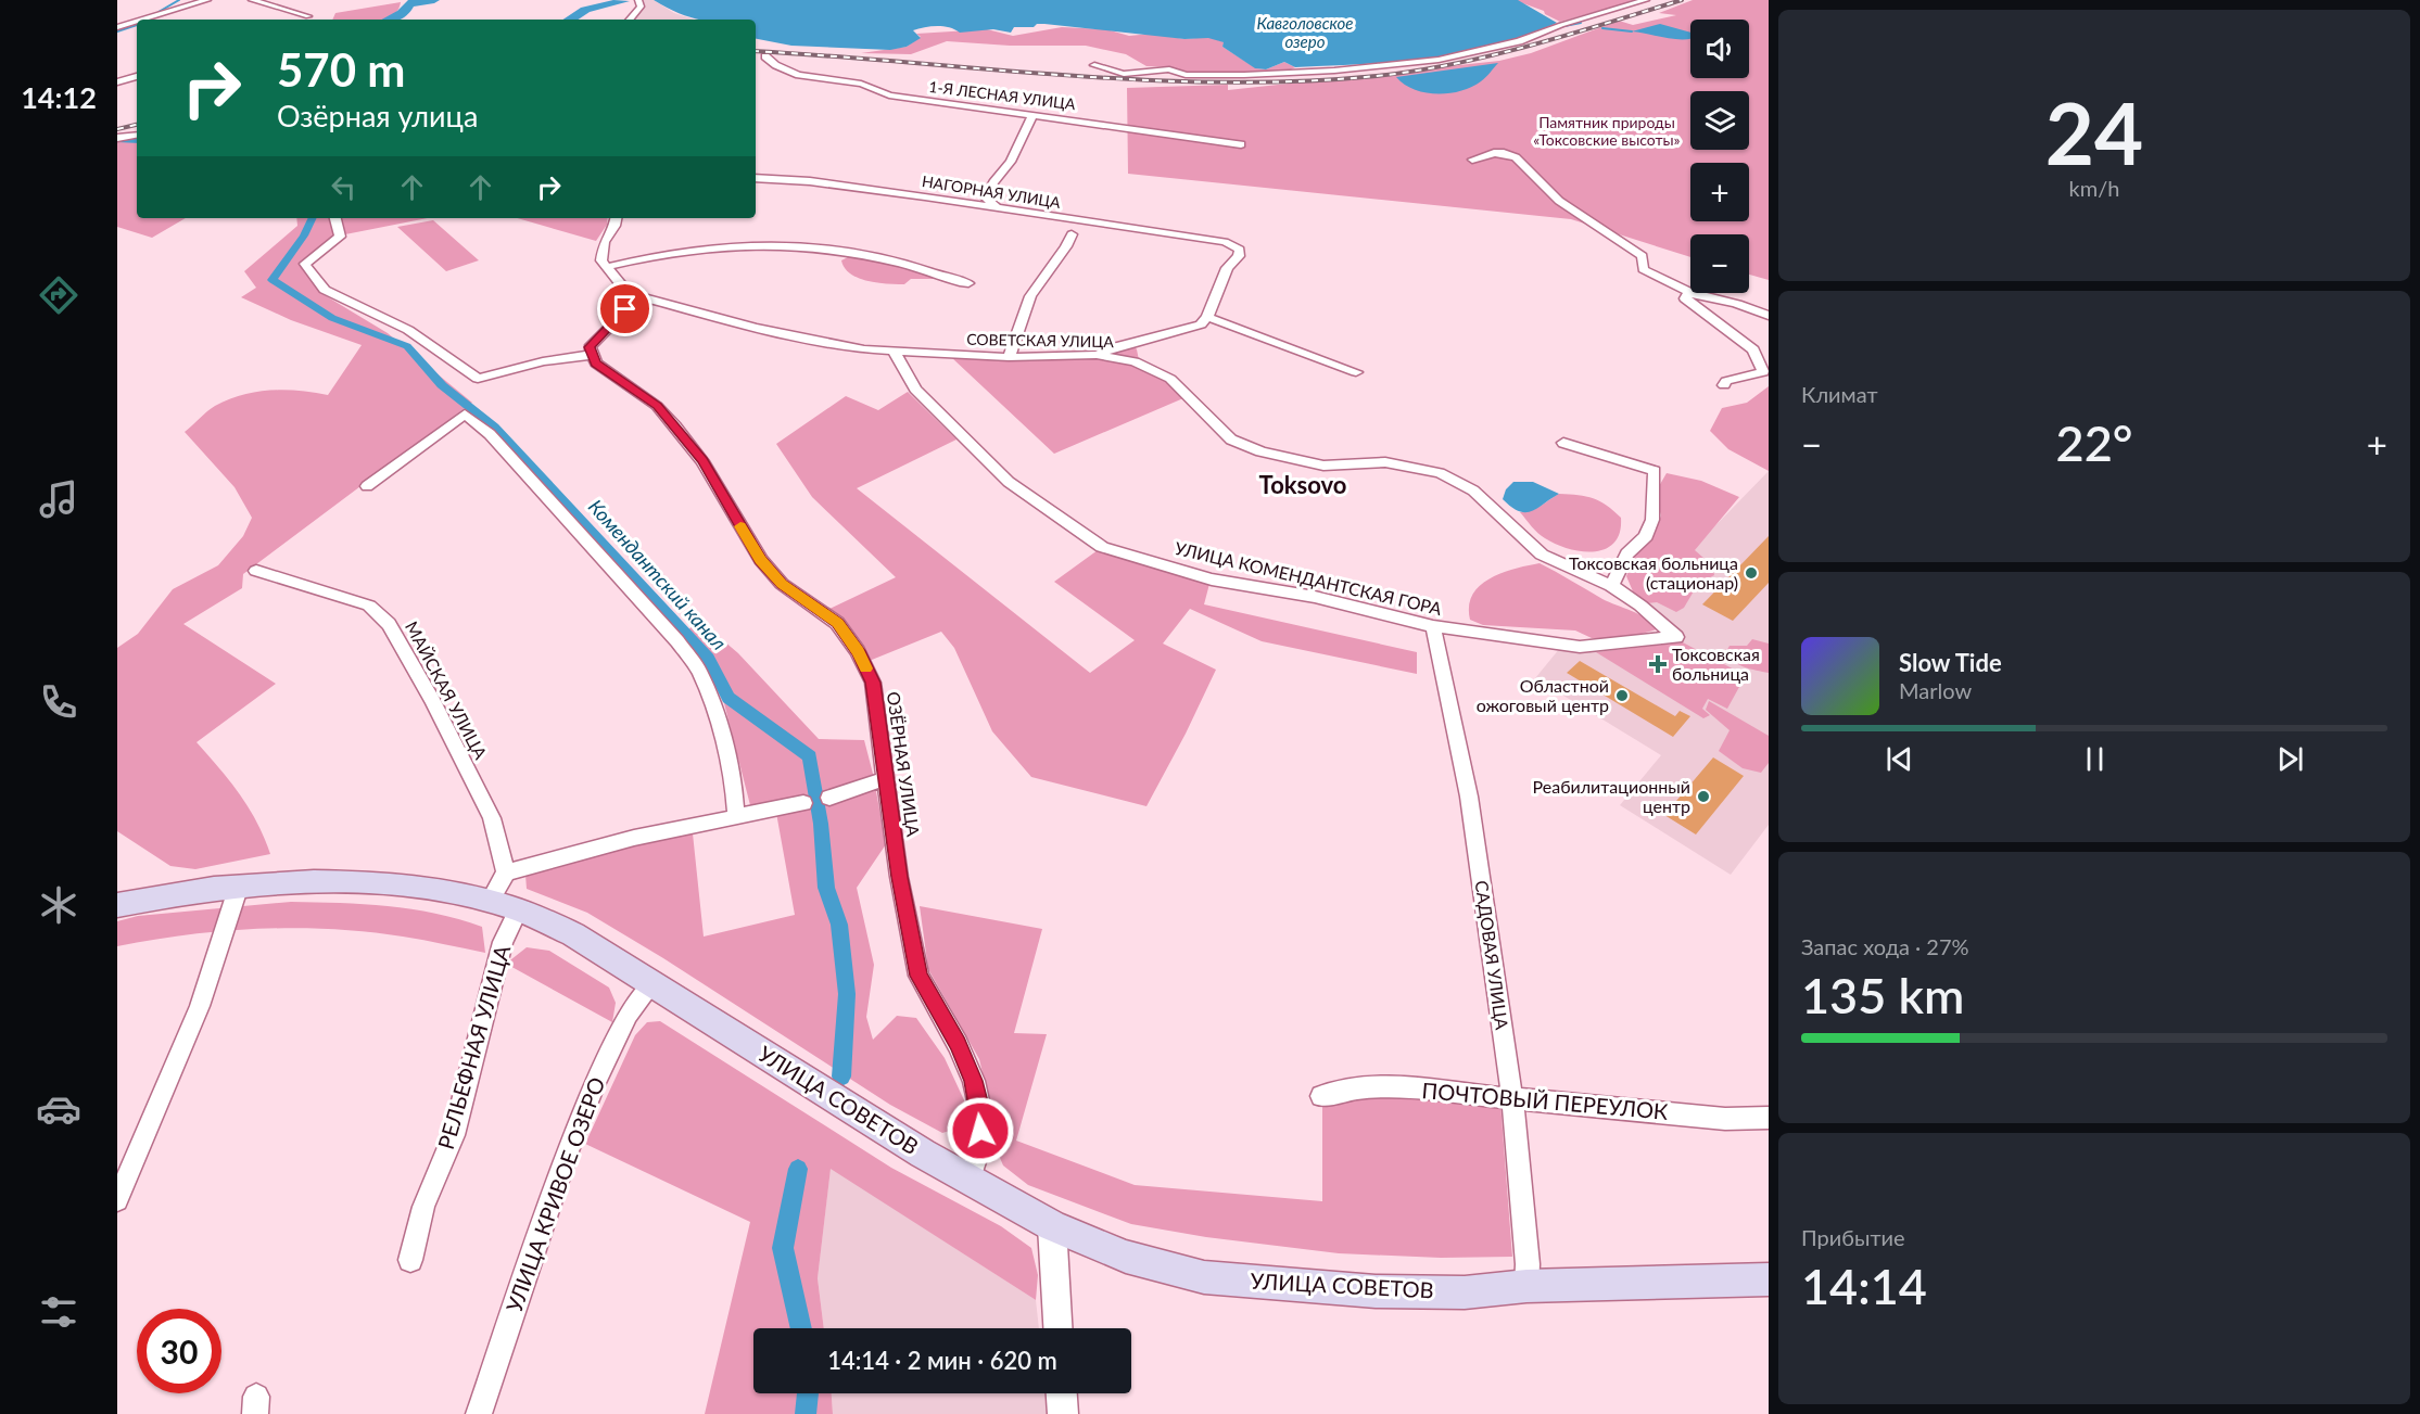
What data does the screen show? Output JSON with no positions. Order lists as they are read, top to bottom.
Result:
{
  "streets": {
    "main road": ["УЛИЦА СОВЕТОВ"],
    "street": [
      "1-Я ЛЕСНАЯ УЛИЦА",
      "НАГОРНАЯ УЛИЦА",
      "СОВЕТСКАЯ УЛИЦА",
      "УЛИЦА КОМЕНДАНТСКАЯ ГОРА",
      "МАЙСКАЯ УЛИЦА",
      "ОЗЁРНАЯ УЛИЦА",
      "САДОВАЯ УЛИЦА",
      "РЕЛЬЕФНАЯ УЛИЦА",
      "ПОЧТОВЫЙ ПЕРЕУЛОК",
      "УЛИЦА КРИВОЕ ОЗЕРО"
    ]
  },
  "crossings": [
    ["СОВЕТСКАЯ УЛИЦА", "УЛИЦА КОМЕНДАНТСКАЯ ГОРА"],
    ["УЛИЦА КОМЕНДАНТСКАЯ ГОРА", "САДОВАЯ УЛИЦА"],
    ["ОЗЁРНАЯ УЛИЦА", "УЛИЦА СОВЕТОВ"],
    ["САДОВАЯ УЛИЦА", "УЛИЦА СОВЕТОВ"],
    ["САДОВАЯ УЛИЦА", "ПОЧТОВЫЙ ПЕРЕУЛОК"],
    ["РЕЛЬЕФНАЯ УЛИЦА", "УЛИЦА СОВЕТОВ"],
    ["УЛИЦА СОВЕТОВ", "УЛИЦА КРИВОЕ ОЗЕРО"]
  ],
  "districts": ["Toksovo"],
  "water": ["Кавголовское озеро", "Комендантский канал"],
  "parks": ["Памятник природы «Токсовские высоты»"],
  "places": {
    "other": ["Токсовская больница (стационар)", "Областной ожоговый центр", "Реабилитационный центр"],
    "health": ["Токсовская больница"]
  },
  "page": {
    "tabs": "14:12",
    "tile": [
      ["24", "km/h"],
      "Климат",
      ["Запас хода · 27%", "135 km"],
      ["Прибытие", "14:14"]
    ],
    "map_buttons": ["+", "−"],
    "turn": ["570 m", "Озёрная улица"],
    "heat": ["−", "22°", "+"],
    "song": ["Slow Tide", "Marlow"],
    "limit": "30",
    "trip": "14:14 · 2 мин · 620 m"
  }
}
